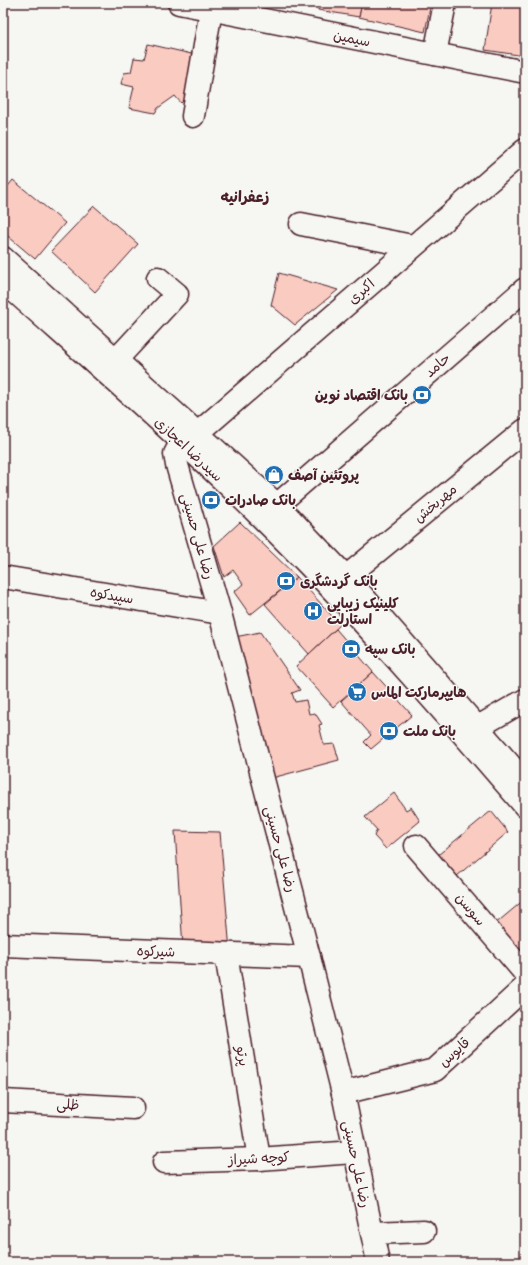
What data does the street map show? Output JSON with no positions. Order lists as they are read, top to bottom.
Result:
{
  "streets": {
    "street": [
      "سیمین",
      "اکبری",
      "حامد",
      "سیدرضا اعجازی",
      "مهربخش",
      "رضا علی حسینی",
      "سپیدکوه",
      "سوسن",
      "شیرکوه",
      "قایوس",
      "پرتو",
      "ظلی",
      "کوچه شیراز"
    ]
  },
  "crossings": [
    ["اکبری", "سیدرضا اعجازی"],
    ["اکبری", "رضا علی حسینی"],
    ["حامد", "سیدرضا اعجازی"],
    ["سیدرضا اعجازی", "مهربخش"],
    ["سیدرضا اعجازی", "رضا علی حسینی"],
    ["رضا علی حسینی", "سپیدکوه"],
    ["رضا علی حسینی", "شیرکوه"],
    ["رضا علی حسینی", "قایوس"],
    ["رضا علی حسینی", "کوچه شیراز"],
    ["شیرکوه", "پرتو"],
    ["پرتو", "کوچه شیراز"]
  ],
  "districts": ["زعفرانیه"],
  "places": {
    "bank": [
      "بانک اقتصاد نوین",
      "بانک صادرات",
      "بانک گردشگری",
      "بانک سپه",
      "بانک ملت"
    ],
    "shop": ["پروتئین آصف"],
    "hospital": ["کلینیک زیبایی استارلت"],
    "supermarket": ["هایپرمارکت الماس"]
  }
}
